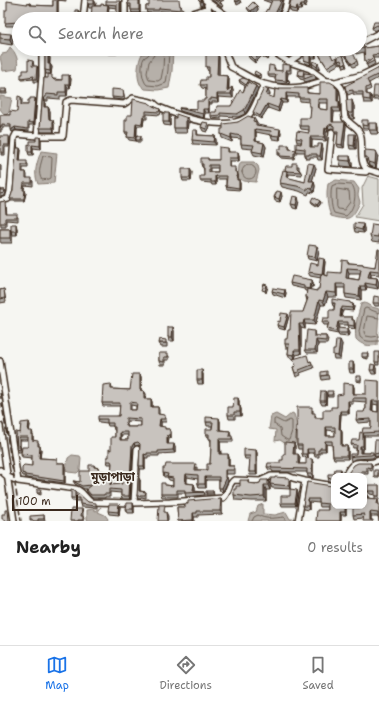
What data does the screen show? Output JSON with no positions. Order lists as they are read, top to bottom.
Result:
{
  "districts": ["মুড়াপাড়া"],
  "scale_bar": "100 m",
  "page": {
    "search": "Search here",
    "scale": "100 m",
    "heading": ["Nearby", "0 results"],
    "nav": ["Map", "Directions", "Saved"]
  }
}
